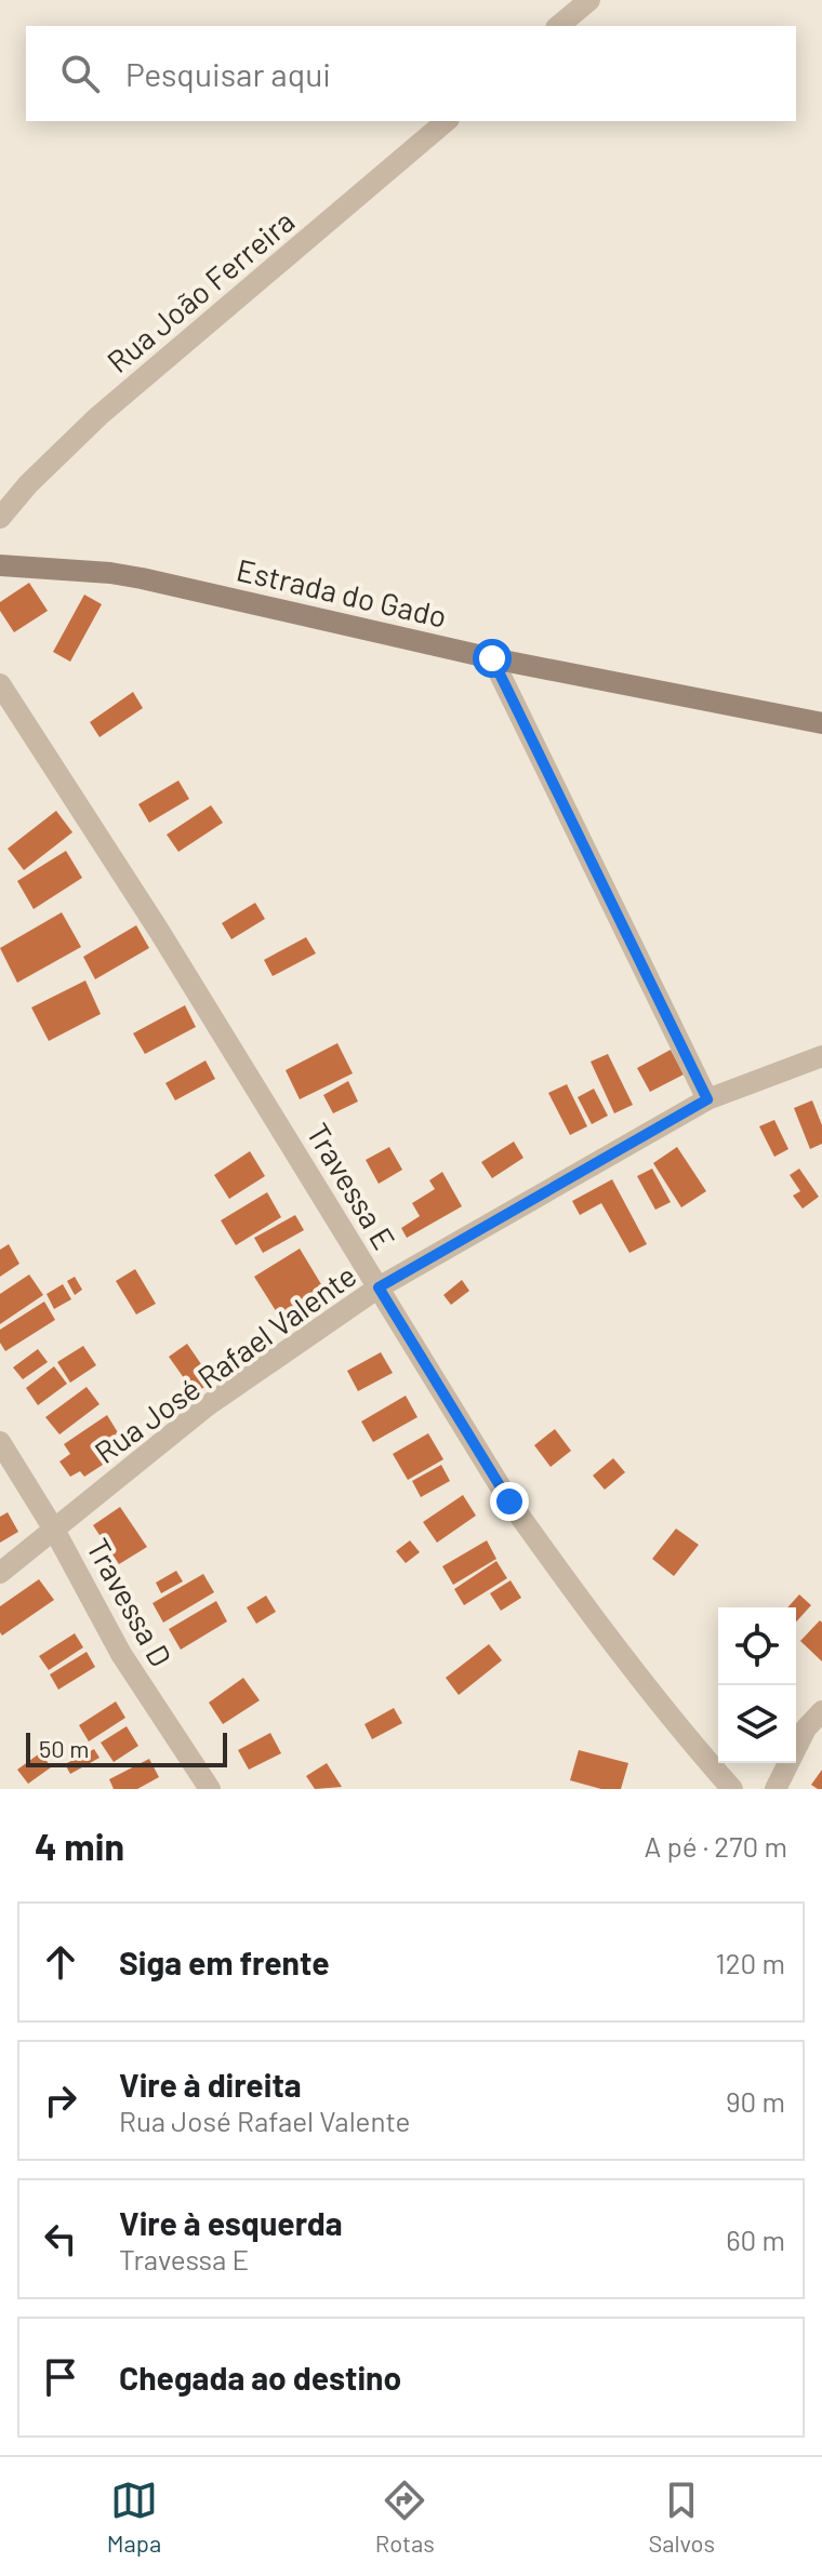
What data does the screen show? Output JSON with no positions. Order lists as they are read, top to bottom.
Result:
{
  "streets": {
    "street": [
      "Rua João Ferreira",
      "Estrada do Gado",
      "Travessa E",
      "Rua José Rafael Valente",
      "Travessa D"
    ]
  },
  "crossings": [
    ["Travessa E", "Rua José Rafael Valente"],
    ["Rua José Rafael Valente", "Travessa D"]
  ],
  "scale_bar": "50 m",
  "page": {
    "search": "Pesquisar aqui",
    "scale": "50 m",
    "heading": ["4 min", "A pé · 270 m"],
    "list": [
      ["Siga em frente", "120 m"],
      ["Vire à direita", "Rua José Rafael Valente", "90 m"],
      ["Vire à esquerda", "Travessa E", "60 m"],
      "Chegada ao destino"
    ],
    "nav": ["Mapa", "Rotas", "Salvos"]
  }
}
